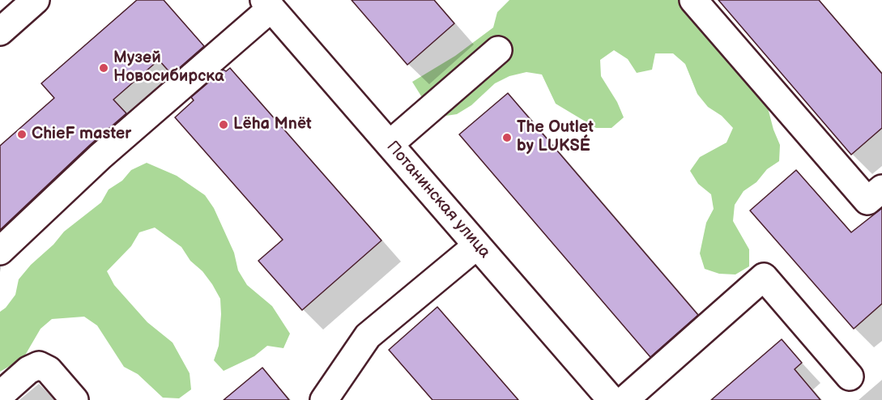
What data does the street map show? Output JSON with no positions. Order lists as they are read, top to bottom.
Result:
{
  "streets": {
    "street": ["Потанинская улица"]
  },
  "places": [
    "Музей Новосибирска",
    "Lёha Mnёt",
    "ChieF master",
    "The Outlet by LUKSÉ"
  ]
}
